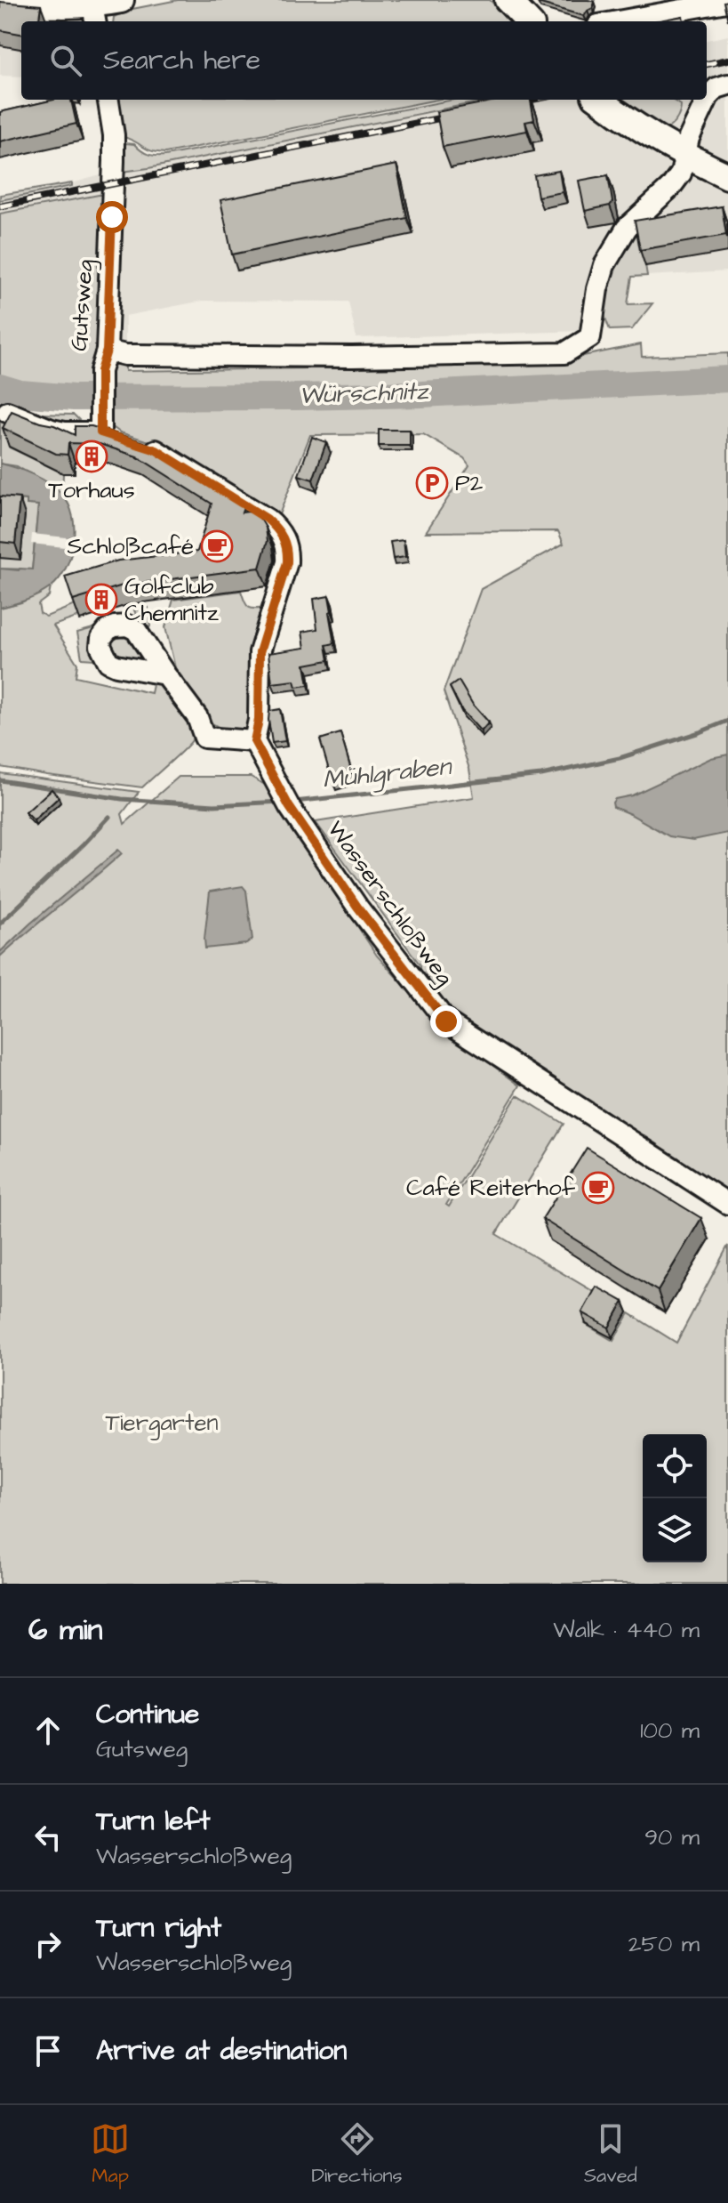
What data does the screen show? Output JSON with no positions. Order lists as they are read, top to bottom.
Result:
{
  "streets": {
    "street": ["Gutsweg", "Wasserschloßweg"]
  },
  "water": ["Würschnitz", "Mühlgraben"],
  "parks": ["Tiergarten"],
  "places": {
    "building": ["Torhaus", "Golfclub Chemnitz"],
    "parking": ["P2"],
    "cafe": ["Schloßcafé", "Café Reiterhof"]
  },
  "page": {
    "search": "Search here",
    "heading": ["6 min", "Walk · 440 m"],
    "list": [
      ["Continue", "Gutsweg", "100 m"],
      ["Turn left", "Wasserschloßweg", "90 m"],
      ["Turn right", "Wasserschloßweg", "250 m"],
      "Arrive at destination"
    ],
    "nav": ["Map", "Directions", "Saved"]
  }
}
